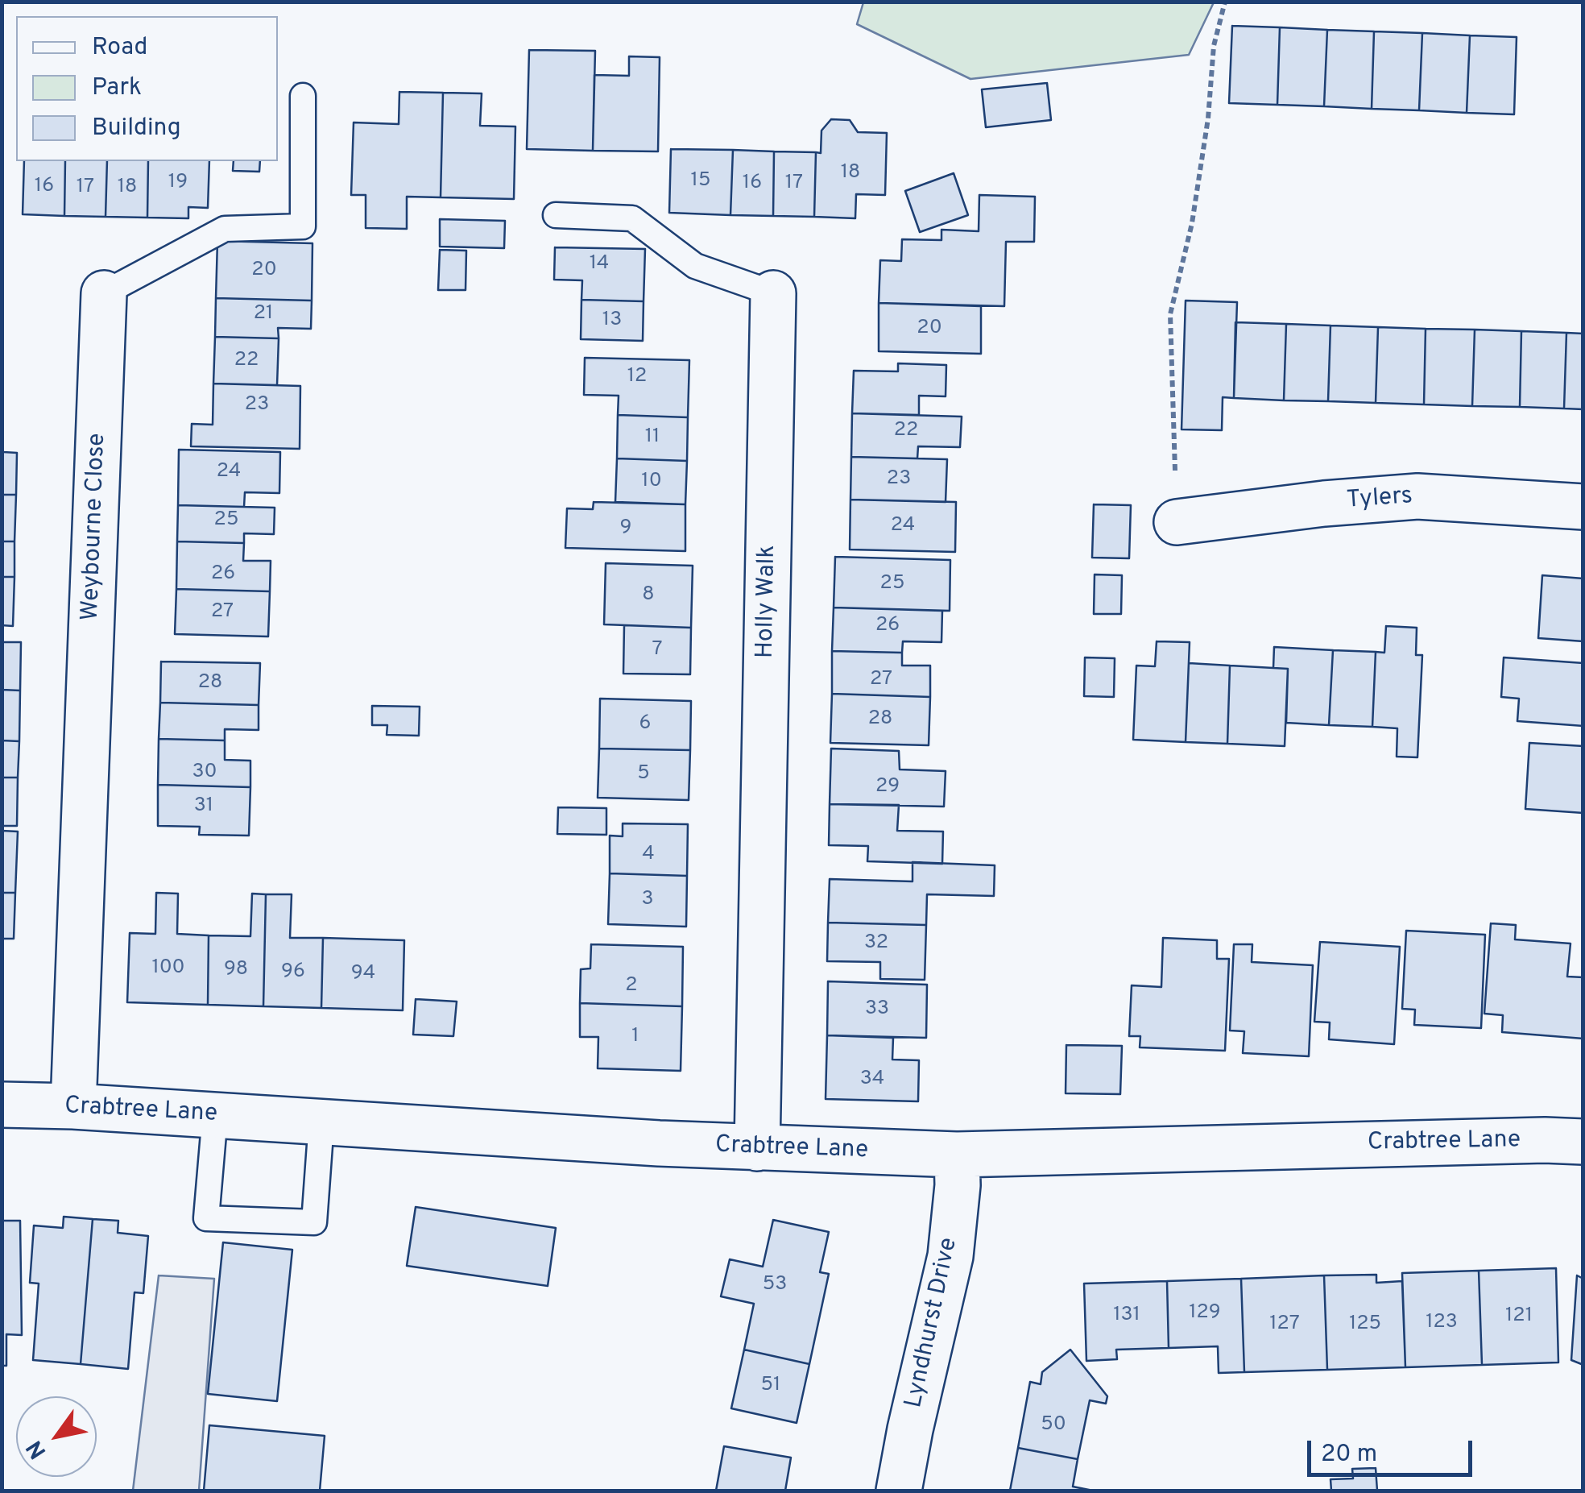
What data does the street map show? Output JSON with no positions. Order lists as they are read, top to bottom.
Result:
{
  "streets": {
    "street": [
      "Tylers",
      "Weybourne Close",
      "Holly Walk",
      "Crabtree Lane",
      "Lyndhurst Drive"
    ]
  },
  "crossings": [
    ["Weybourne Close", "Crabtree Lane"],
    ["Holly Walk", "Crabtree Lane"],
    ["Crabtree Lane", "Lyndhurst Drive"]
  ],
  "house_numbers": [
    "18",
    "15",
    "19",
    "16",
    "17",
    "16",
    "17",
    "18",
    "14",
    "20",
    "21",
    "13",
    "20",
    "22",
    "12",
    "23",
    "22",
    "11",
    "24",
    "23",
    "10",
    "25",
    "24",
    "9",
    "26",
    "25",
    "8",
    "27",
    "26",
    "7",
    "27",
    "28",
    "28",
    "6",
    "30",
    "5",
    "29",
    "31",
    "4",
    "3",
    "32",
    "100",
    "98",
    "96",
    "94",
    "2",
    "33",
    "1",
    "34",
    "53",
    "129",
    "131",
    "121",
    "123",
    "127",
    "125",
    "51",
    "50"
  ],
  "legend": ["Road", "Park", "Building"],
  "scale_bar": "20 m",
  "north": "bottom left"
}
